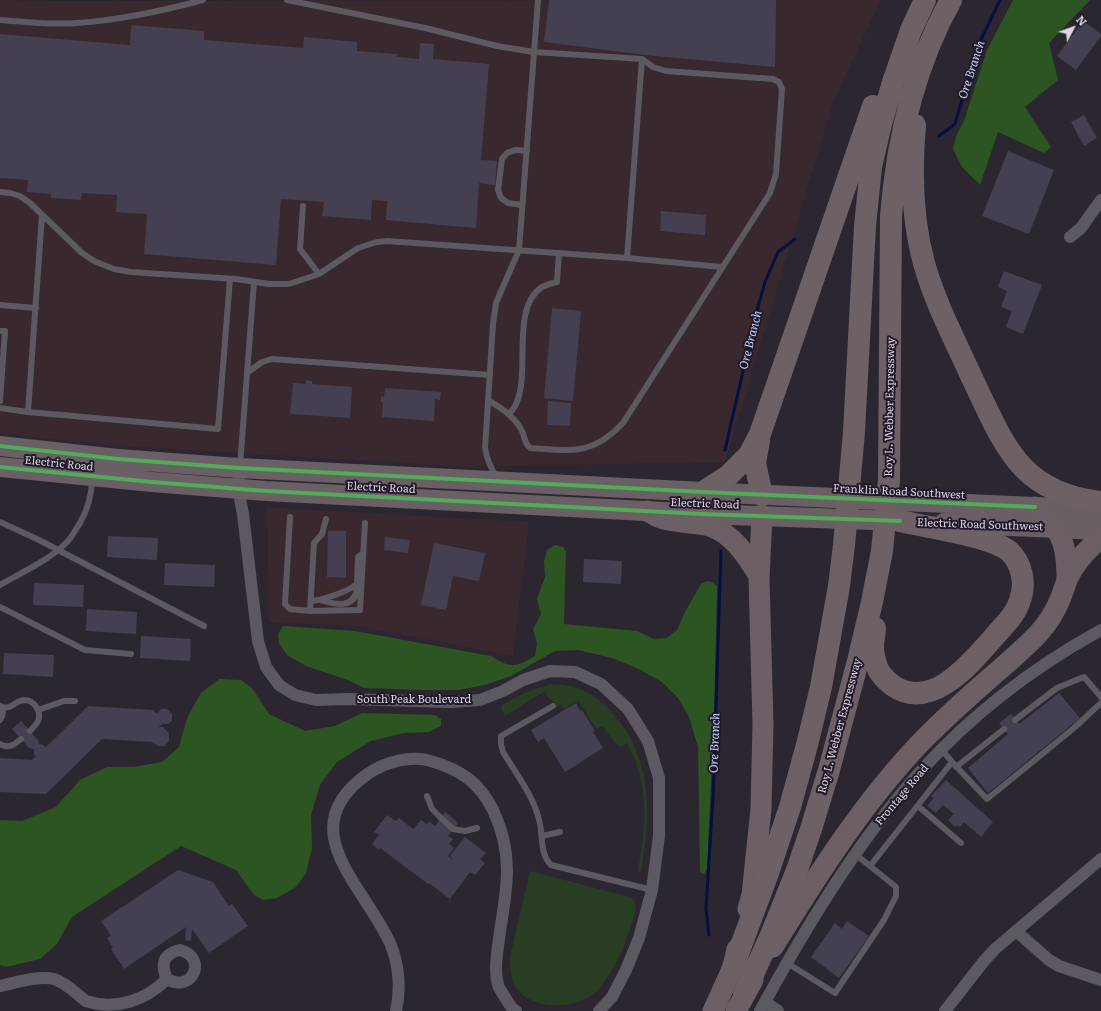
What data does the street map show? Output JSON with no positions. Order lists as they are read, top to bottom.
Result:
{
  "streets": {
    "highway": ["Roy L. Webber Expressway"],
    "main road": ["Electric Road", "Franklin Road Southwest", "Electric Road Southwest"],
    "street": ["South Peak Boulevard", "Frontage Road"]
  },
  "crossings": [
    ["Electric Road", "Franklin Road Southwest"],
    ["Electric Road", "Electric Road Southwest"],
    ["Electric Road", "South Peak Boulevard"],
    ["Franklin Road Southwest", "Electric Road Southwest"]
  ],
  "water": ["Ore Branch"],
  "north": "top right"
}
